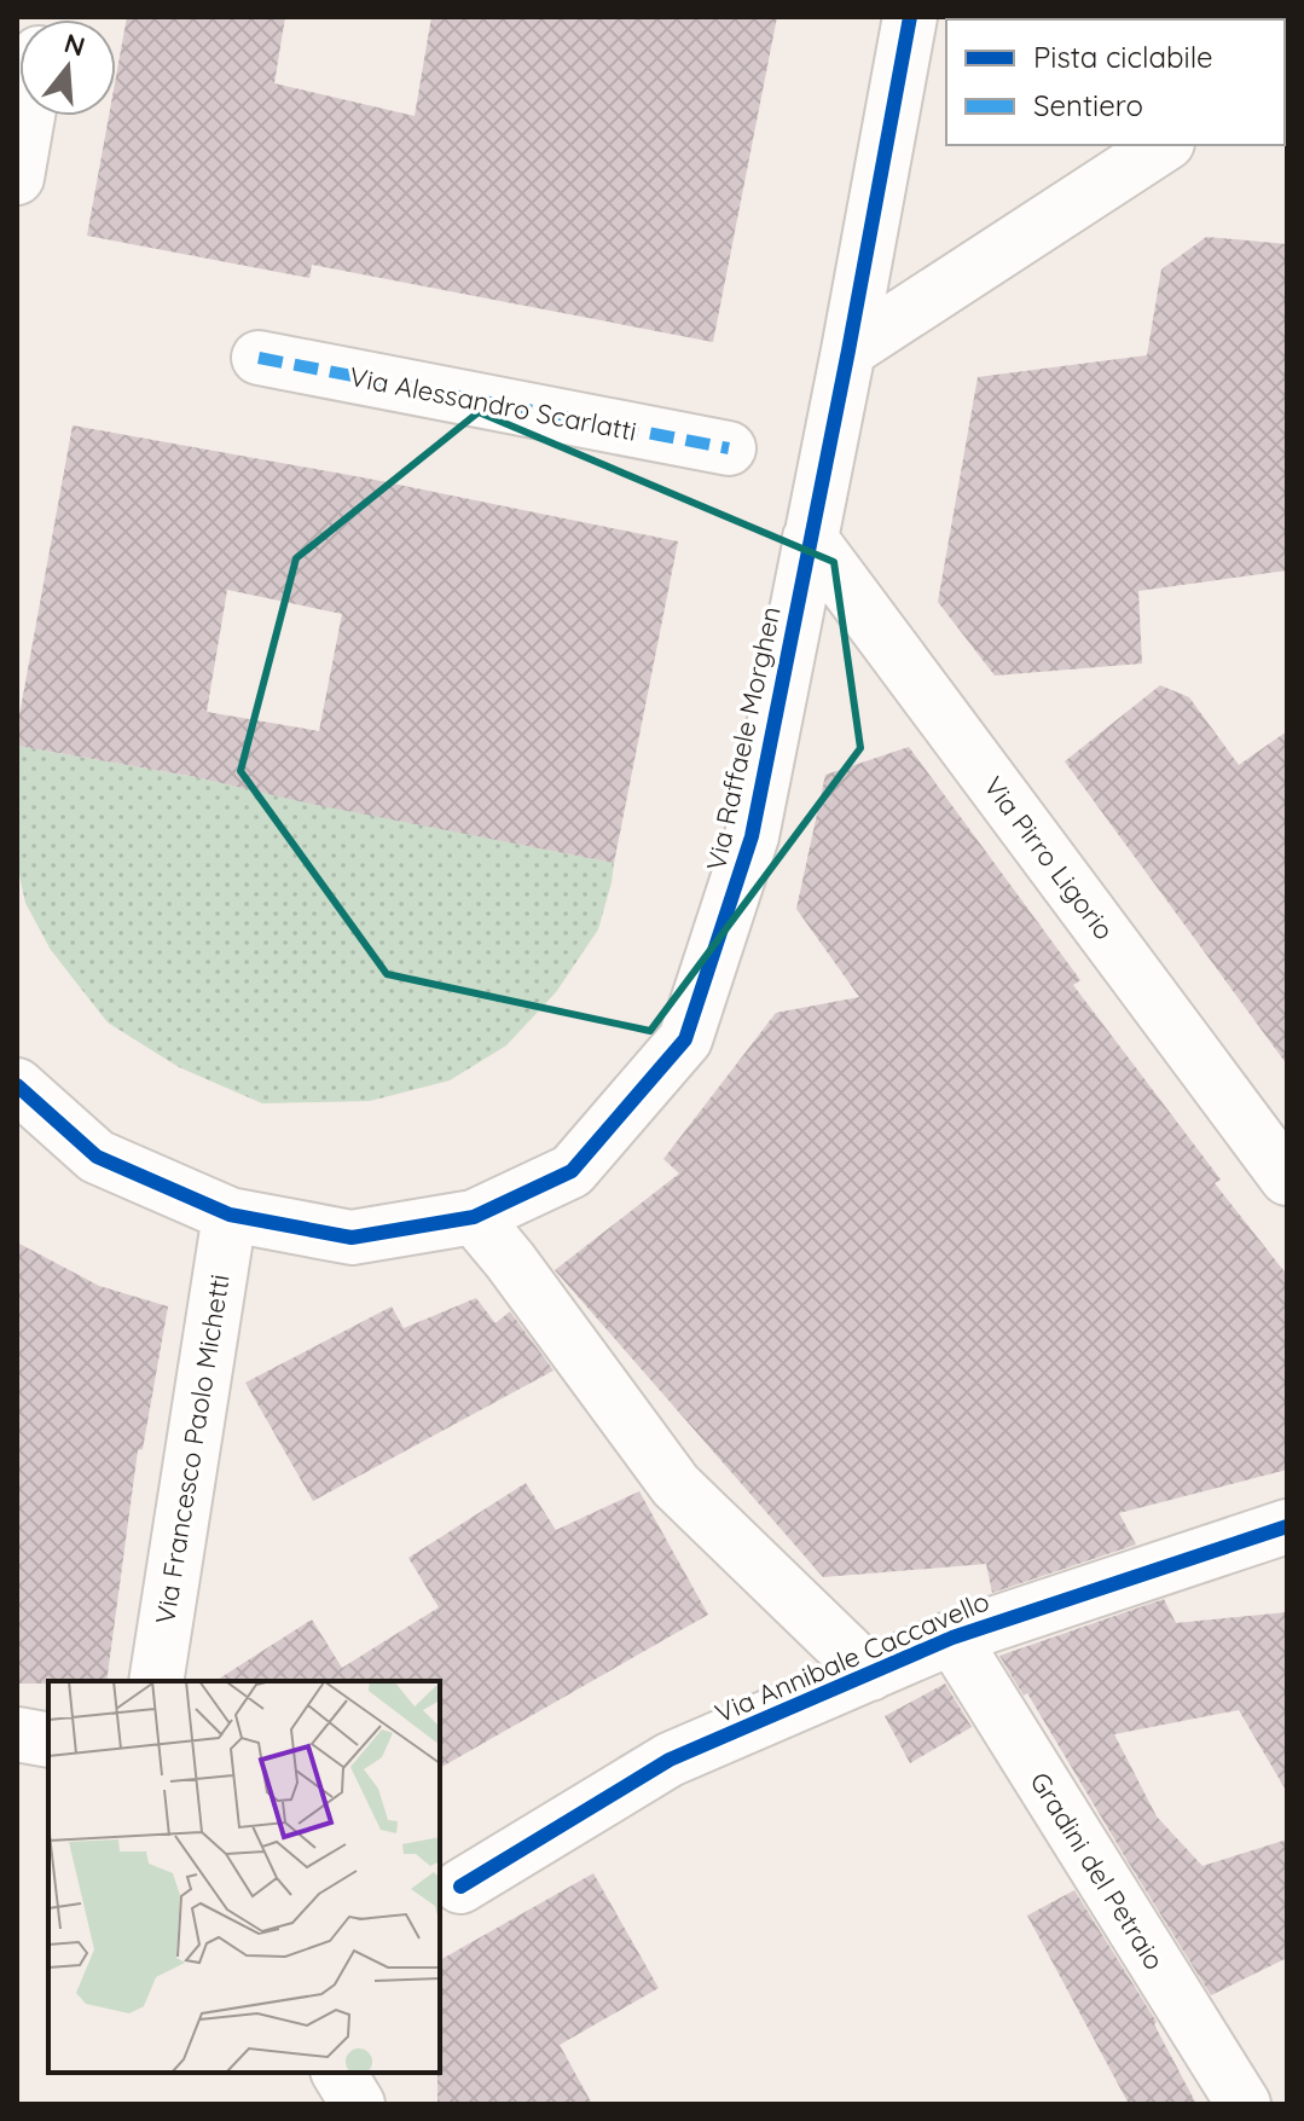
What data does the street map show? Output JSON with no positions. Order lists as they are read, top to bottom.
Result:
{
  "streets": {
    "street": [
      "Via Alessandro Scarlatti",
      "Via Raffaele Morghen",
      "Via Pirro Ligorio",
      "Via Francesco Paolo Michetti",
      "Via Annibale Caccavello",
      "Gradini del Petraio"
    ]
  },
  "crossings": [
    ["Via Raffaele Morghen", "Via Pirro Ligorio"],
    ["Via Raffaele Morghen", "Via Francesco Paolo Michetti"],
    ["Via Raffaele Morghen", "Via Annibale Caccavello"],
    ["Via Annibale Caccavello", "Gradini del Petraio"]
  ],
  "legend": ["Pista ciclabile", "Sentiero"],
  "north": "top"
}
